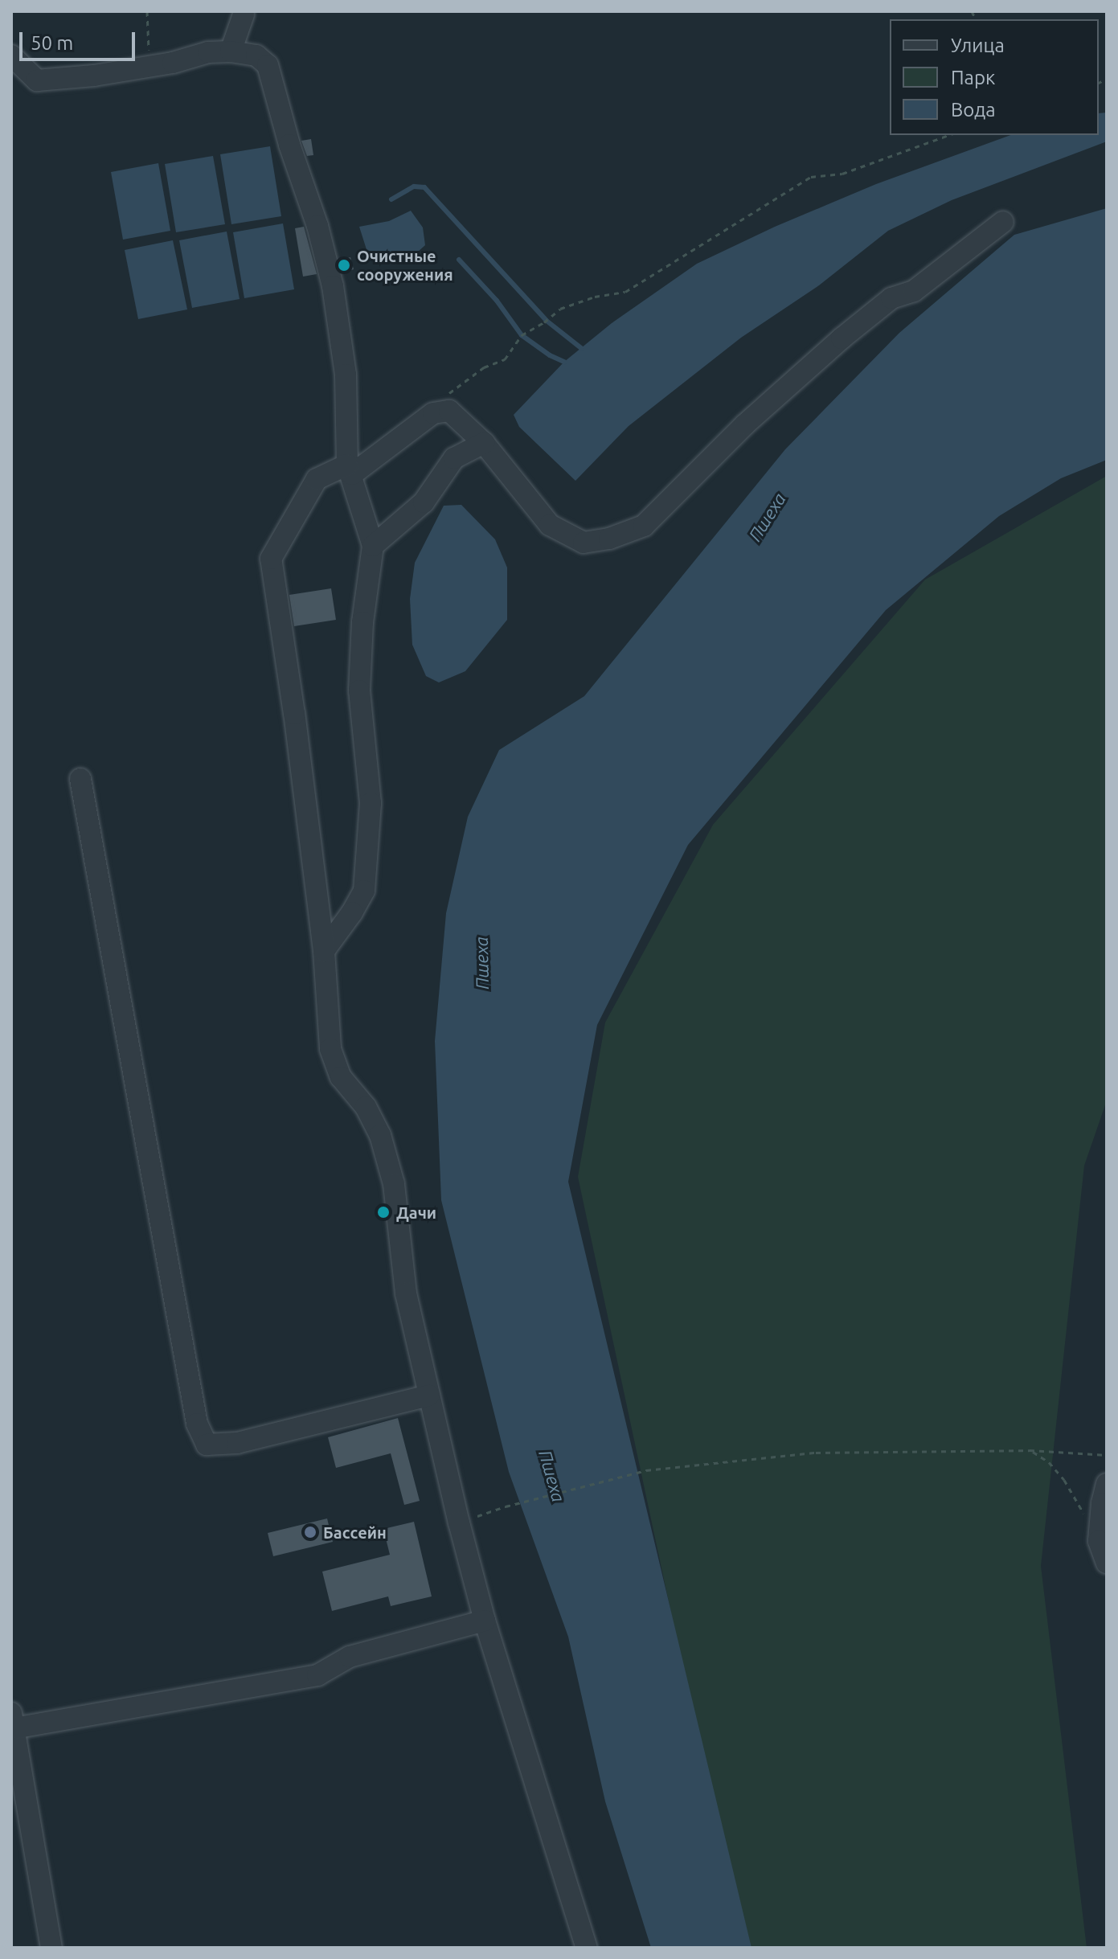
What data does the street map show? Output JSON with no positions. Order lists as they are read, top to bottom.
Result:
{
  "water": ["Пшеха"],
  "places": ["Очистные сооружения", "Дачи", "Бассейн"],
  "legend": ["Улица", "Парк", "Вода"],
  "scale_bar": "50 m"
}
